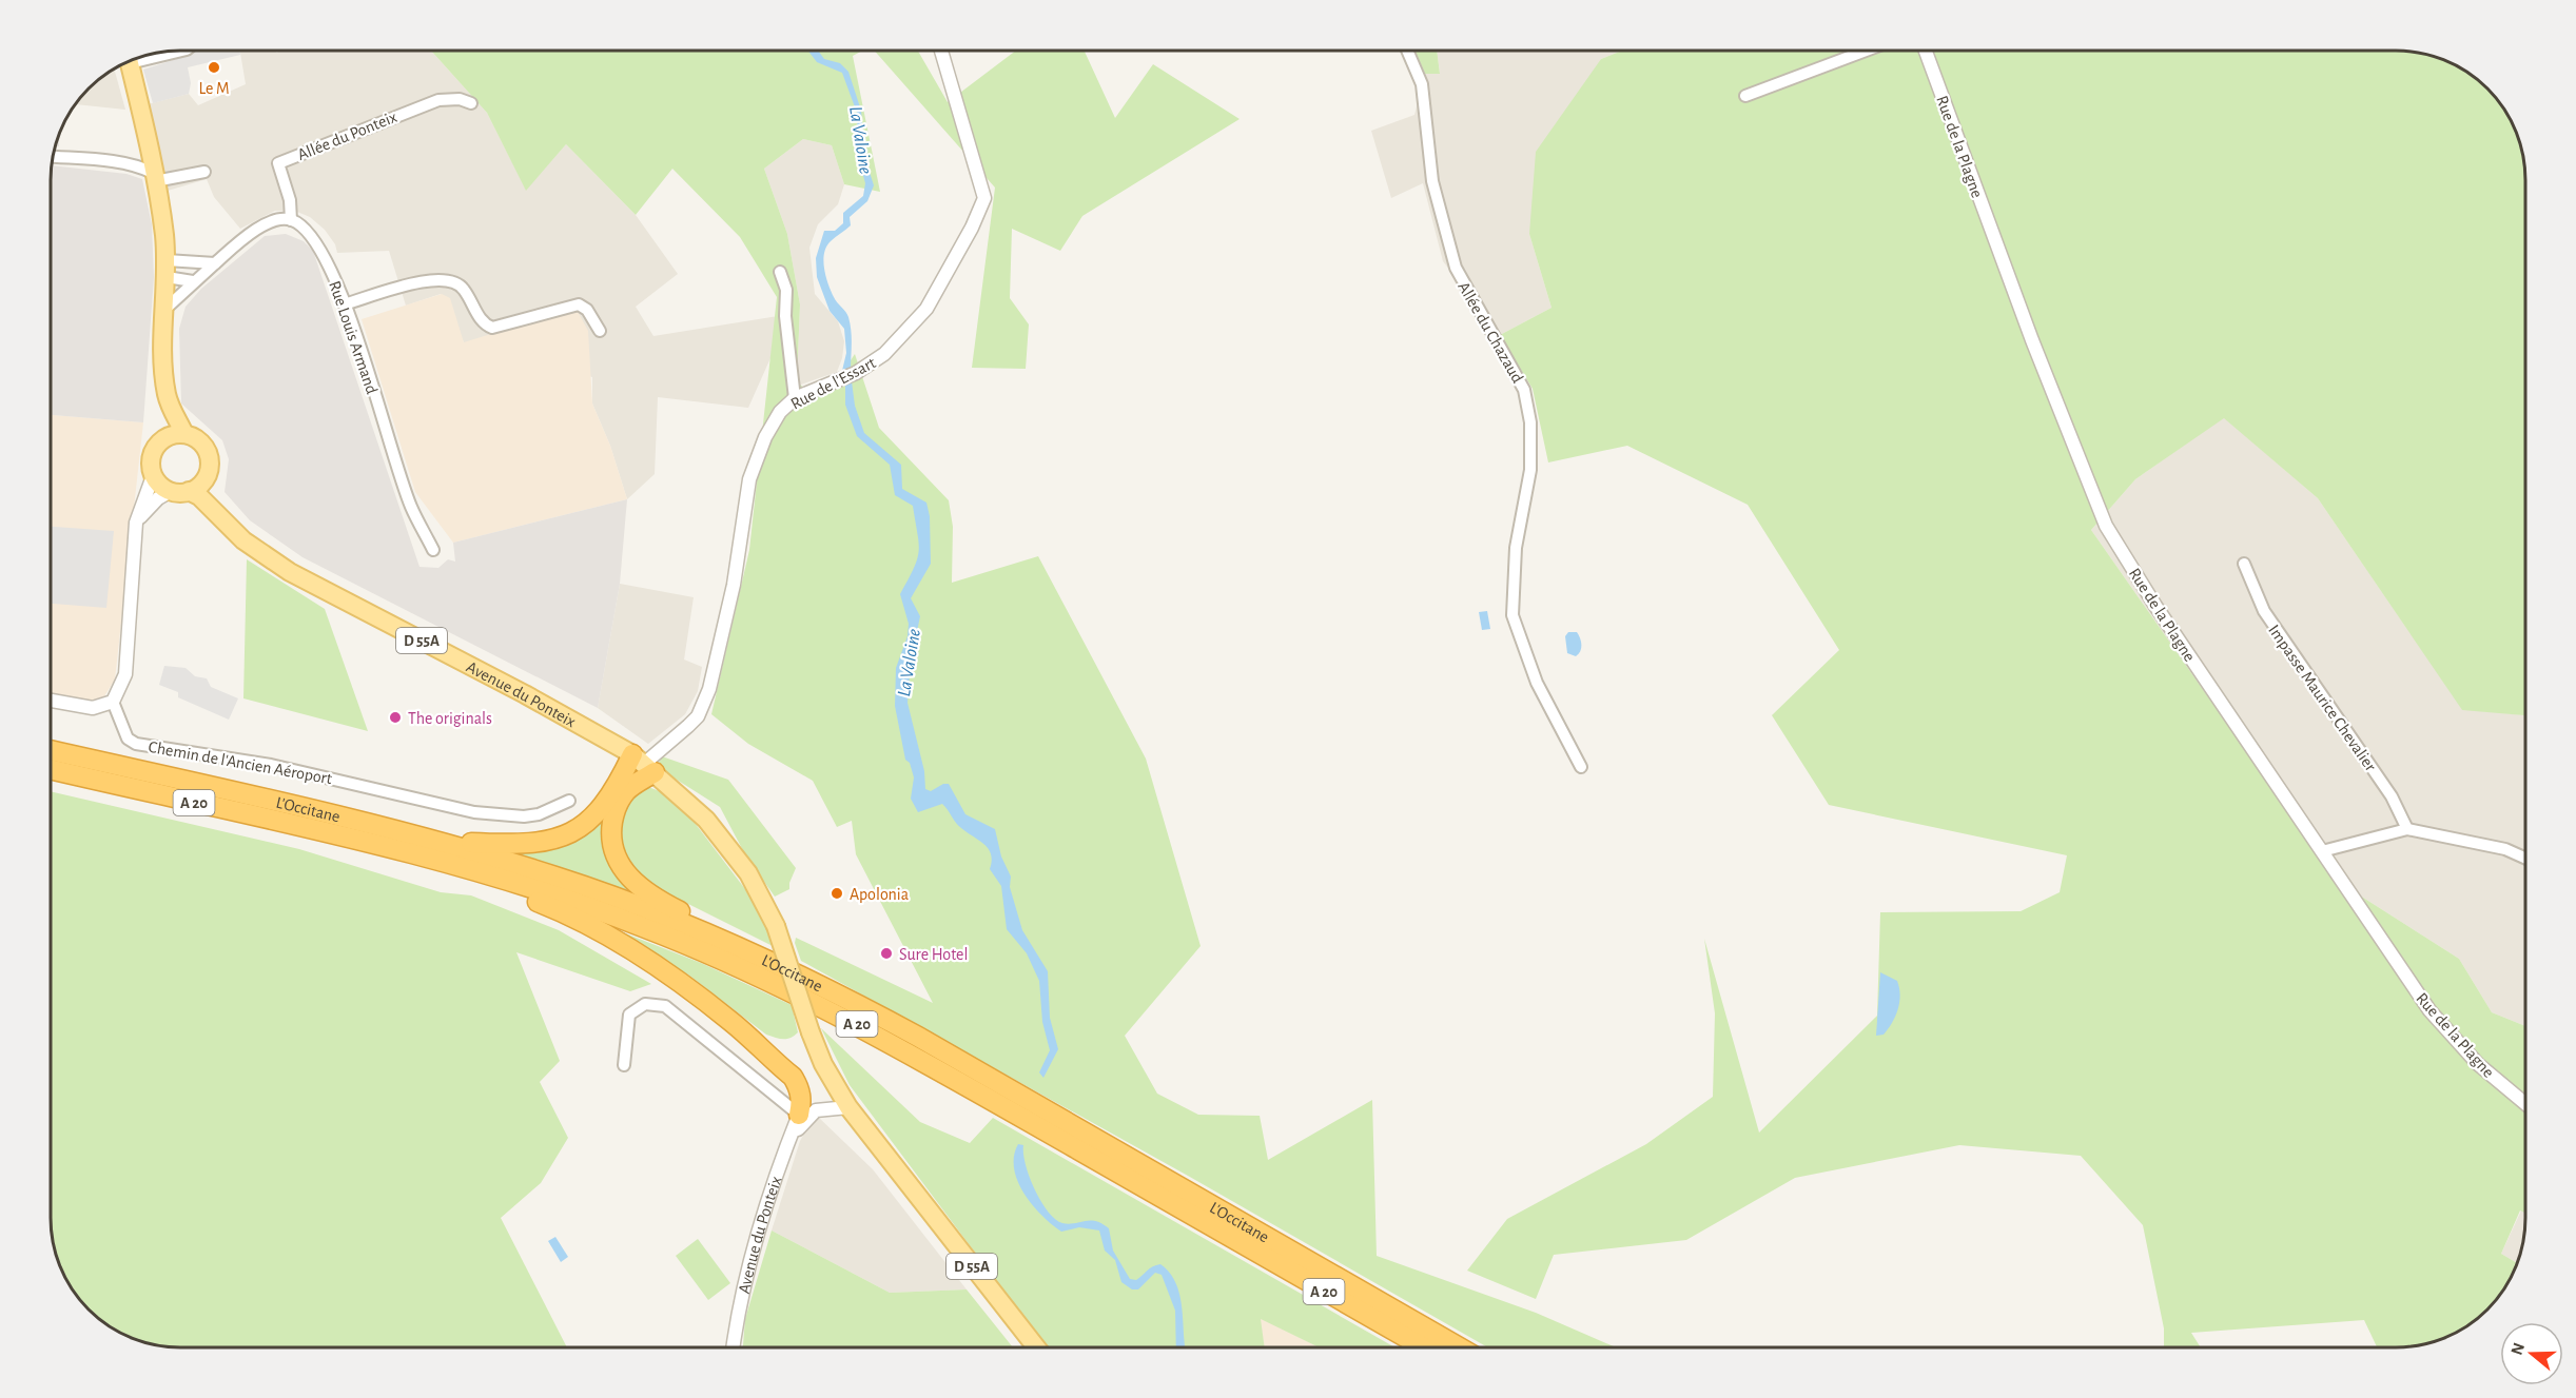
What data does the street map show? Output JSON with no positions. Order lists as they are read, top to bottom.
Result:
{
  "streets": {
    "highway": ["A 20", "L'Occitane"],
    "main road": ["D 55A", "Avenue du Ponteix"],
    "street": [
      "Allée du Ponteix",
      "Rue de la Plagne",
      "Allée du Chazaud",
      "Rue Louis Armand",
      "Rue de l'Essart",
      "Impasse Maurice Chevalier",
      "Chemin de l'Ancien Aéroport"
    ]
  },
  "crossings": [
    ["Allée du Ponteix", "Rue Louis Armand"],
    ["Rue de l'Essart", "Avenue du Ponteix"],
    ["D 55A", "Avenue du Ponteix"]
  ],
  "water": ["La Valoine"],
  "places": [
    "Le M",
    "The originals",
    "Apolonia",
    "Sure Hotel"
  ],
  "north": "left"
}
